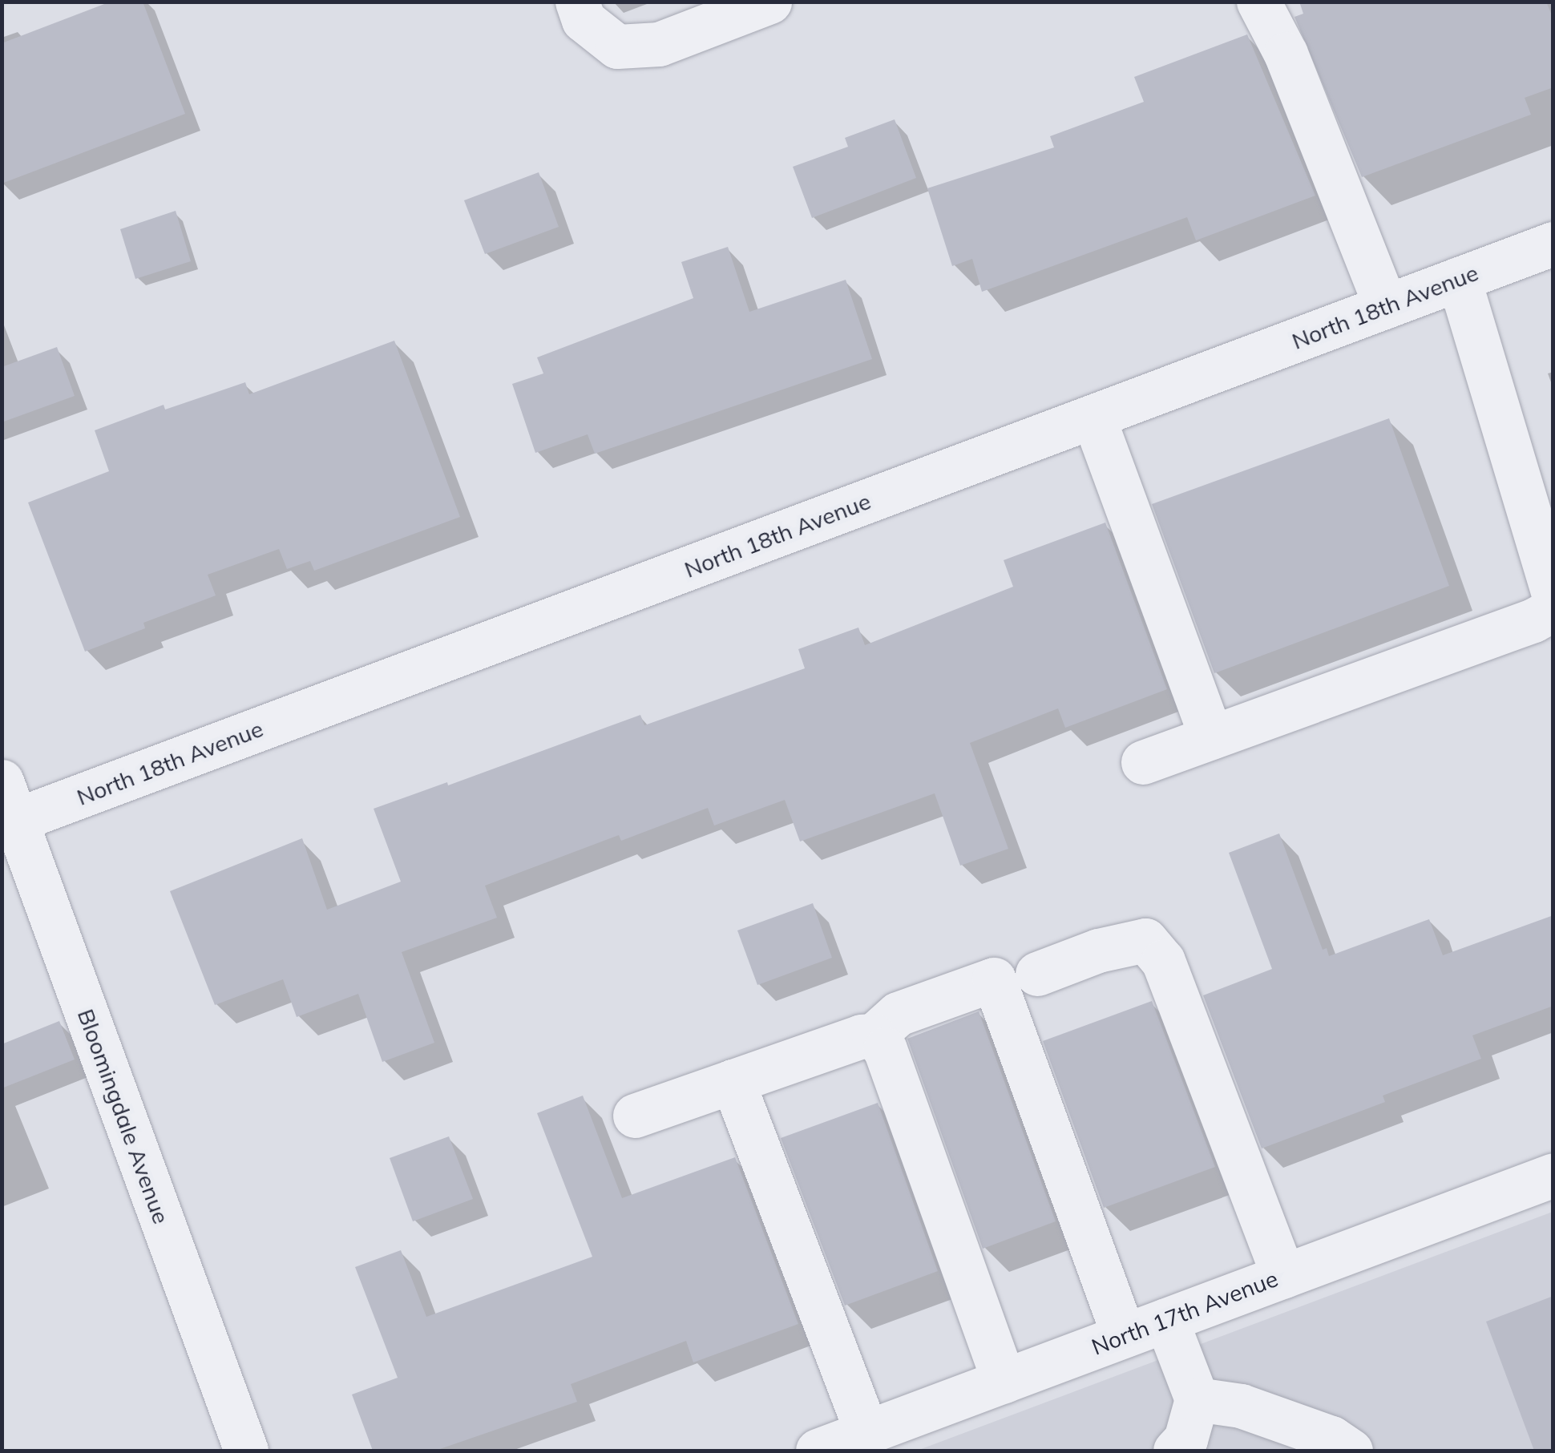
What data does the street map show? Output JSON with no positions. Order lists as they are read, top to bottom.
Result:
{
  "streets": {
    "street": ["North 18th Avenue", "Bloomingdale Avenue", "North 17th Avenue"]
  },
  "crossings": [
    ["North 18th Avenue", "Bloomingdale Avenue"]
  ]
}
